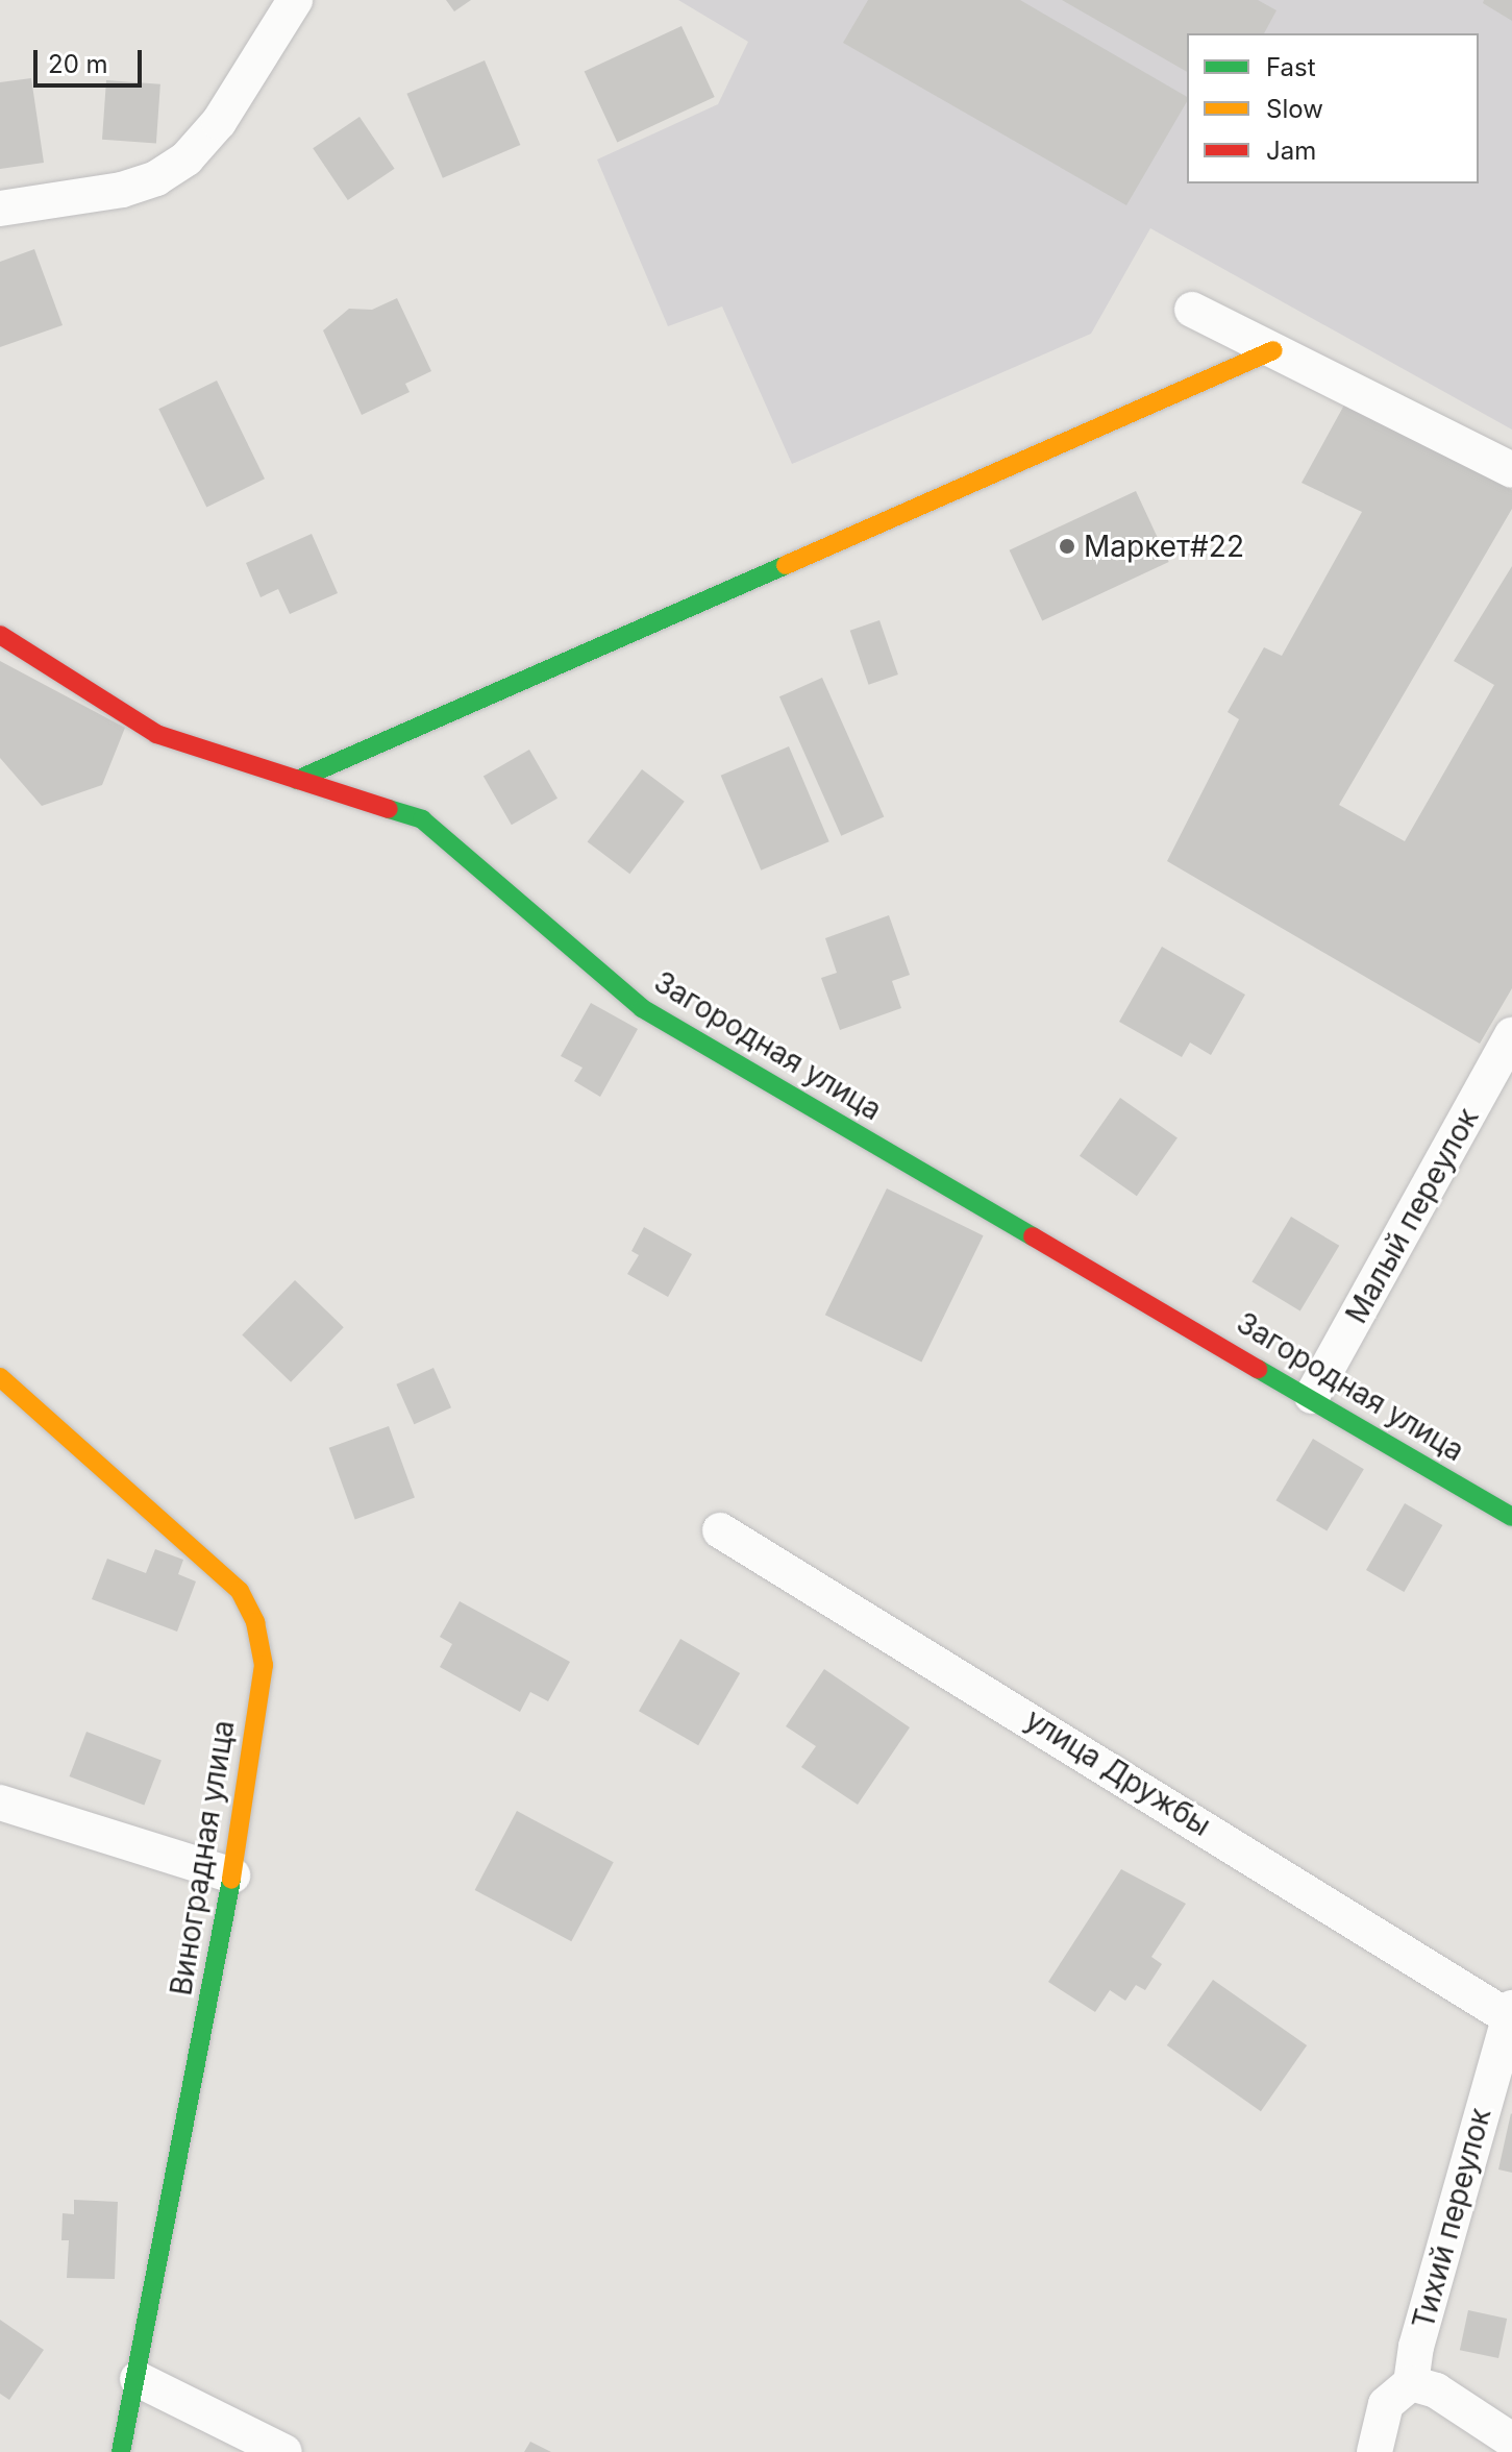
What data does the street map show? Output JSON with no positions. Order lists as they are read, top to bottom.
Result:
{
  "streets": {
    "street": [
      "Загородная улица",
      "Малый переулок",
      "улица Дружбы",
      "Виноградная улица",
      "Тихий переулок"
    ]
  },
  "crossings": [
    ["Загородная улица", "Малый переулок"],
    ["улица Дружбы", "Тихий переулок"]
  ],
  "places": ["Маркет#22"],
  "legend": ["Fast", "Slow", "Jam"],
  "scale_bar": "20 m"
}
